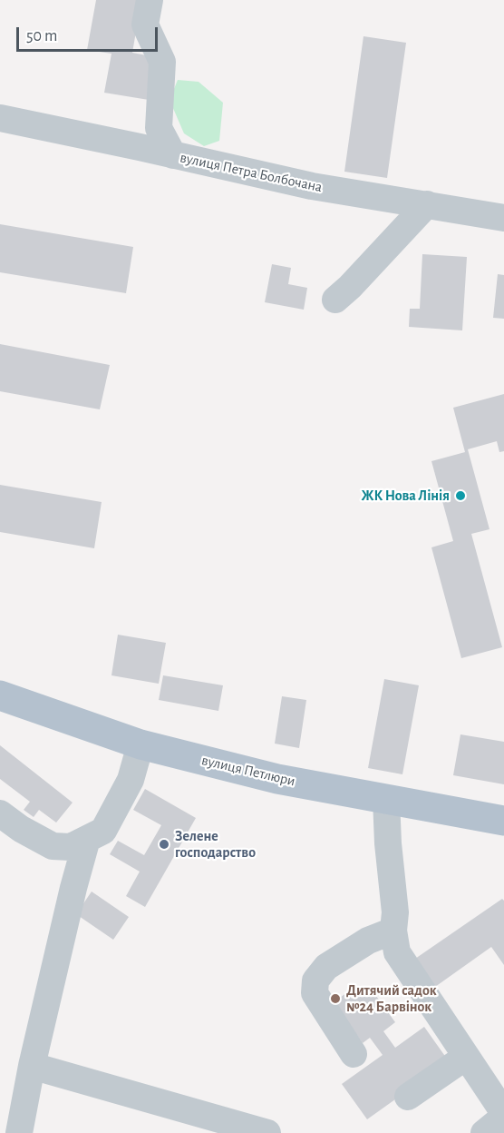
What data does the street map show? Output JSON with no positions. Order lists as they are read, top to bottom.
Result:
{
  "streets": {
    "main road": ["вулиця Петлюри"],
    "street": ["вулиця Петра Болбочана"]
  },
  "places": ["ЖК Нова Лінія", "Зелене господарство", "Дитячий садок №24 Барвінок"],
  "scale_bar": "50 m"
}
